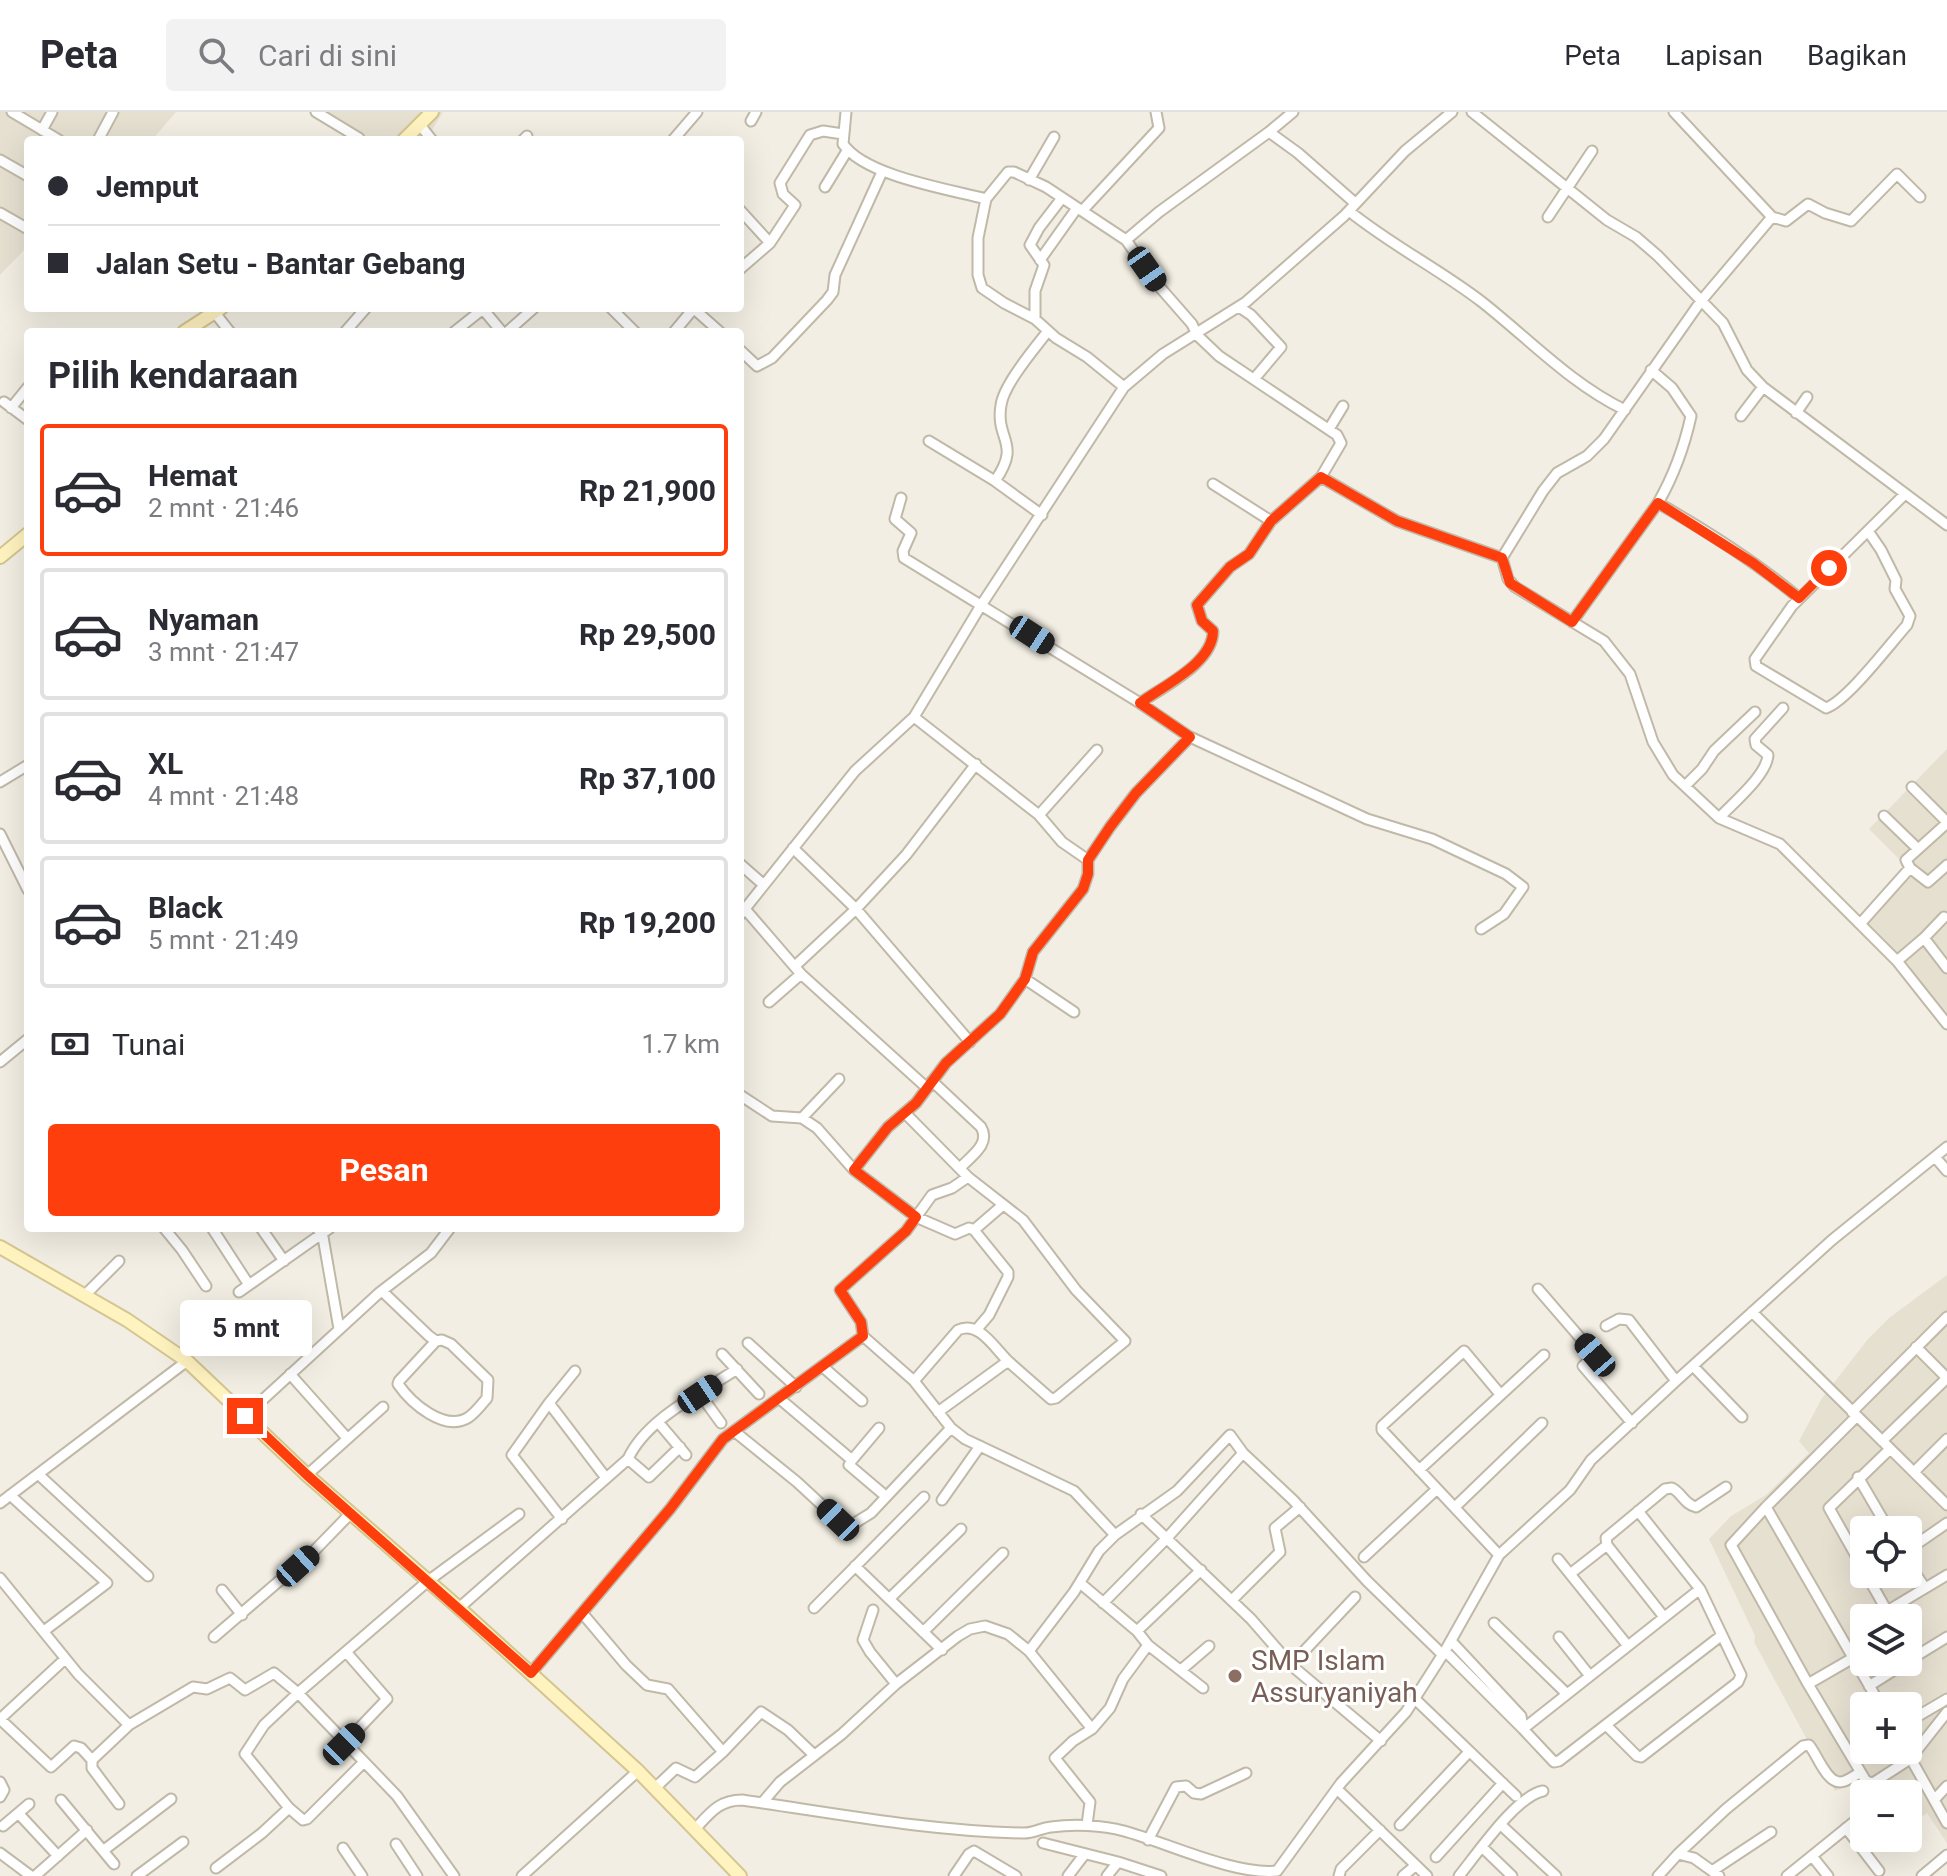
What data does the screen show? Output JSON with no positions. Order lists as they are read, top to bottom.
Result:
{
  "places": ["SMP Islam Assuryaniyah"],
  "page": {
    "header": "Peta",
    "search": "Cari di sini",
    "nav": ["Peta", "Lapisan", "Bagikan"],
    "banner": ["Jemput", "Jalan Setu - Bantar Gebang"],
    "heading": "Pilih kendaraan",
    "list": [
      {
        "name": "Hemat",
        "note": "2 mnt · 21:46",
        "value": "Rp 21,900"
      },
      {
        "name": "Nyaman",
        "note": "3 mnt · 21:47",
        "value": "Rp 29,500"
      },
      {
        "name": "XL",
        "note": "4 mnt · 21:48",
        "value": "Rp 37,100"
      },
      {
        "name": "Black",
        "note": "5 mnt · 21:49",
        "value": "Rp 19,200"
      }
    ],
    "pay": ["Tunai", "1.7 km"],
    "buttons": "Pesan",
    "bubble": "5 mnt",
    "map_buttons": ["+", "−"]
  }
}
